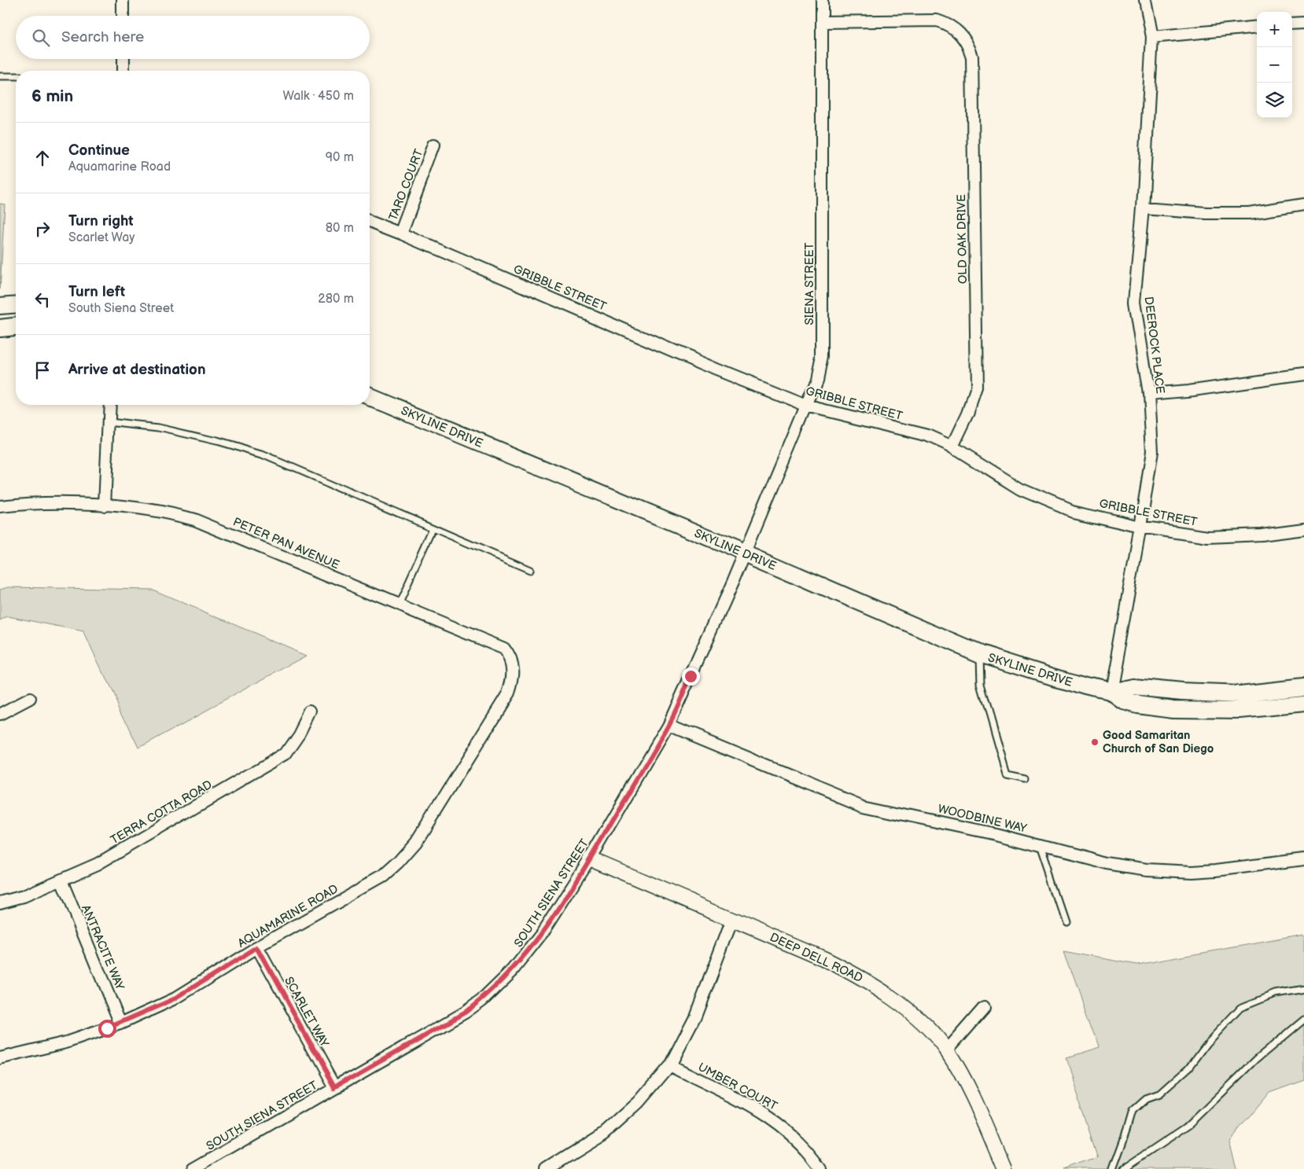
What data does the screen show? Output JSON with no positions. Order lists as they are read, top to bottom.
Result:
{
  "streets": {
    "main road": ["SKYLINE DRIVE"],
    "street": [
      "TARO COURT",
      "OLD OAK DRIVE",
      "SIENA STREET",
      "GRIBBLE STREET",
      "DEEROCK PLACE",
      "PETER PAN AVENUE",
      "TERRA COTTA ROAD",
      "WOODBINE WAY",
      "SOUTH SIENA STREET",
      "AQUAMARINE ROAD",
      "ANTRACITE WAY",
      "DEEP DELL ROAD",
      "SCARLET WAY",
      "UMBER COURT"
    ]
  },
  "crossings": [
    ["TARO COURT", "GRIBBLE STREET"],
    ["OLD OAK DRIVE", "SIENA STREET"],
    ["OLD OAK DRIVE", "GRIBBLE STREET"],
    ["SIENA STREET", "GRIBBLE STREET"],
    ["SIENA STREET", "SKYLINE DRIVE"],
    ["SIENA STREET", "SOUTH SIENA STREET"],
    ["GRIBBLE STREET", "DEEROCK PLACE"],
    ["DEEROCK PLACE", "SKYLINE DRIVE"],
    ["SKYLINE DRIVE", "SOUTH SIENA STREET"],
    ["PETER PAN AVENUE", "AQUAMARINE ROAD"],
    ["TERRA COTTA ROAD", "ANTRACITE WAY"],
    ["WOODBINE WAY", "SOUTH SIENA STREET"],
    ["SOUTH SIENA STREET", "DEEP DELL ROAD"],
    ["SOUTH SIENA STREET", "SCARLET WAY"],
    ["AQUAMARINE ROAD", "ANTRACITE WAY"],
    ["AQUAMARINE ROAD", "SCARLET WAY"]
  ],
  "places": ["Good Samaritan Church of San Diego"],
  "page": {
    "map_buttons": ["+", "−"],
    "search": "Search here",
    "heading": ["6 min", "Walk · 450 m"],
    "list": [
      ["Continue", "Aquamarine Road", "90 m"],
      ["Turn right", "Scarlet Way", "80 m"],
      ["Turn left", "South Siena Street", "280 m"],
      "Arrive at destination"
    ]
  }
}
